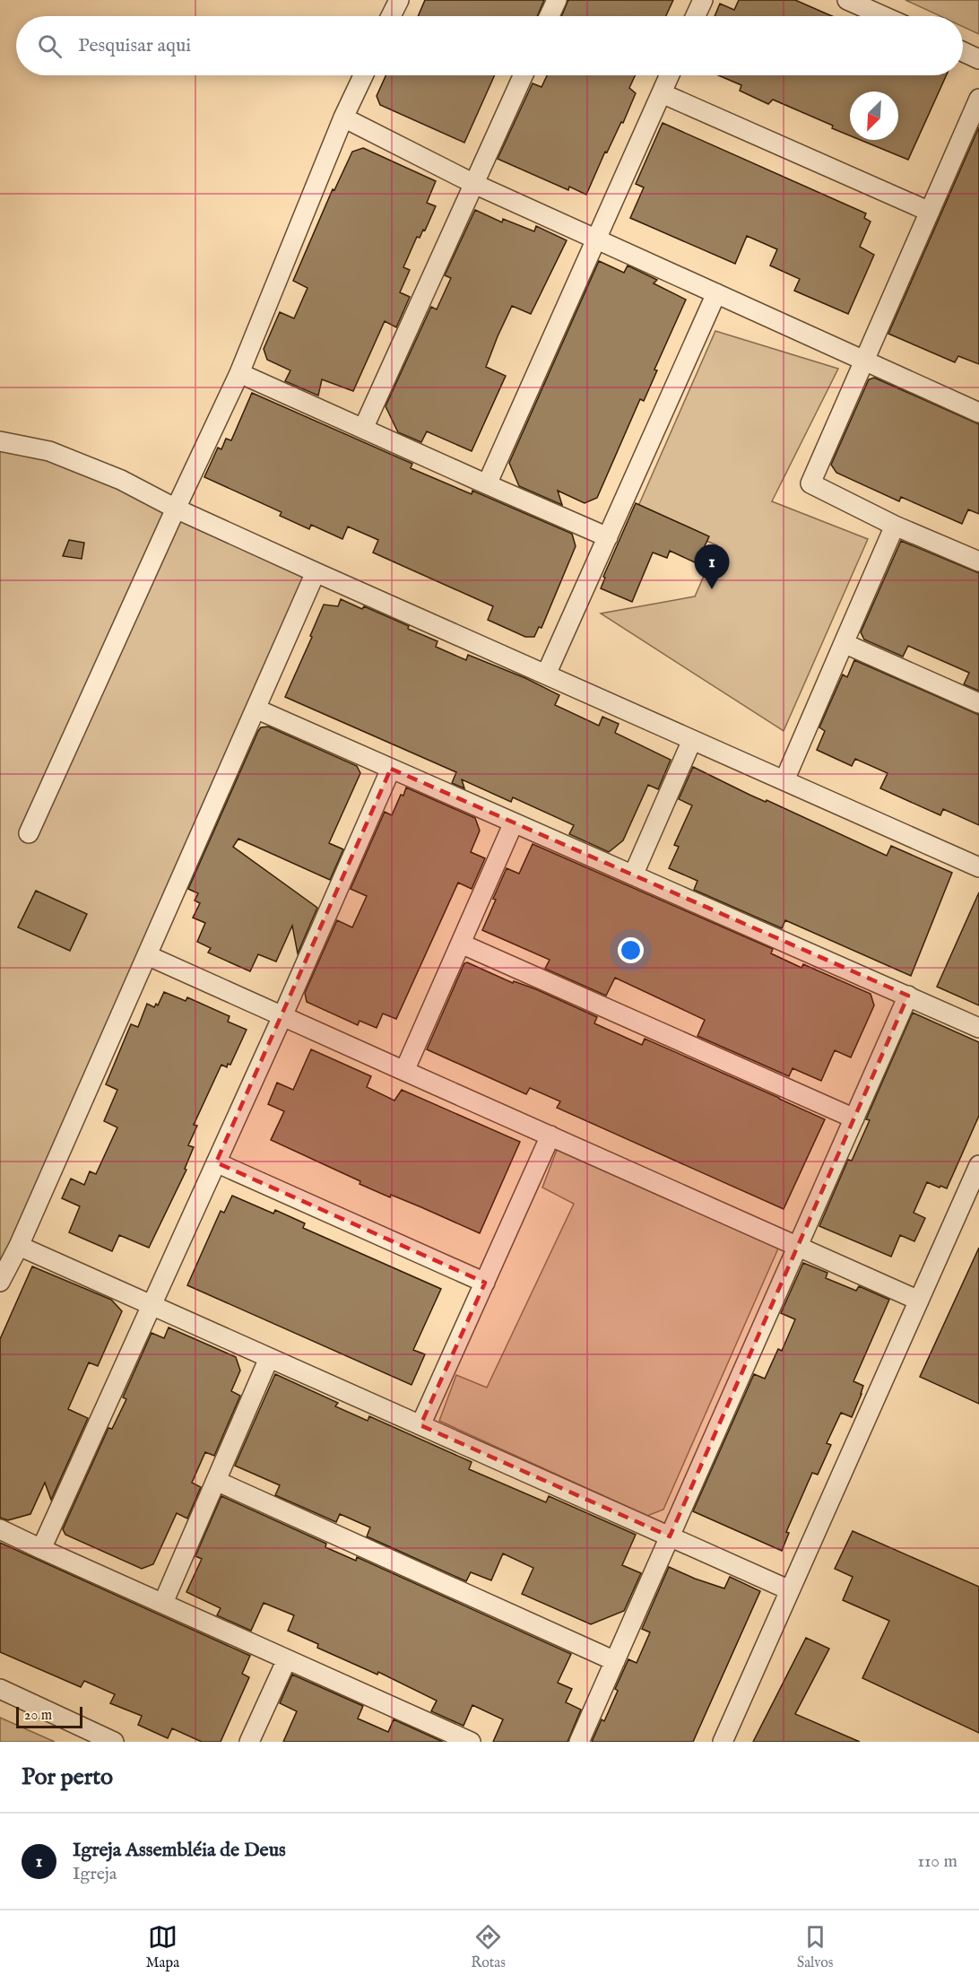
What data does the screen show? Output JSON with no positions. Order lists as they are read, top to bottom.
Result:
{
  "scale_bar": "20 m",
  "north": "bottom left",
  "page": {
    "search": "Pesquisar aqui",
    "pins": "1",
    "scale": "20 m",
    "heading": "Por perto",
    "list": [
      {
        "mark": "1",
        "name": "Igreja Assembléia de Deus",
        "note": "Igreja",
        "value": "110 m"
      }
    ],
    "nav": ["Mapa", "Rotas", "Salvos"]
  }
}
